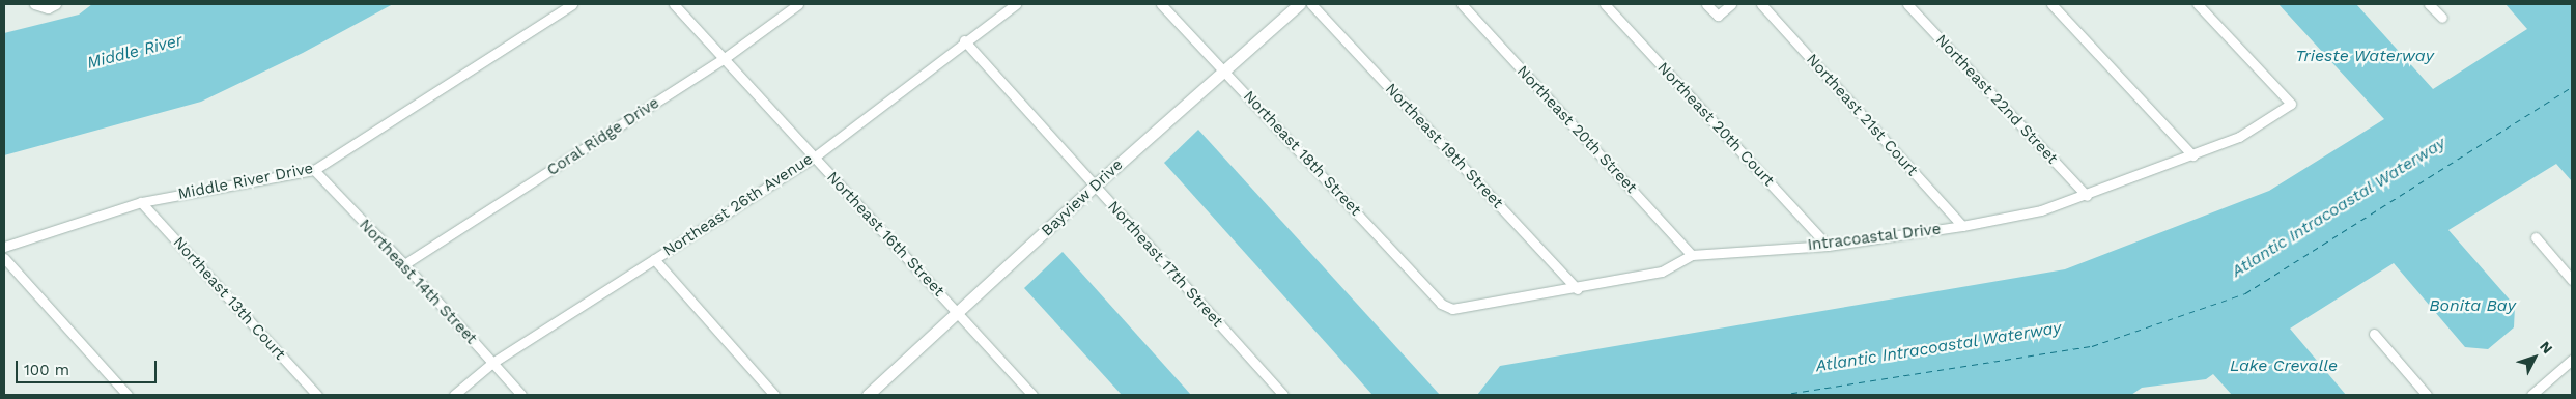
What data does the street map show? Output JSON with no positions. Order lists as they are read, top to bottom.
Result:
{
  "streets": {
    "street": [
      "Northeast 22nd Street",
      "Northeast 21st Court",
      "Northeast 20th Court",
      "Northeast 20th Street",
      "Coral Ridge Drive",
      "Northeast 19th Street",
      "Northeast 18th Street",
      "Middle River Drive",
      "Bayview Drive",
      "Northeast 26th Avenue",
      "Northeast 16th Street",
      "Intracoastal Drive",
      "Northeast 17th Street",
      "Northeast 14th Street",
      "Northeast 13th Court"
    ]
  },
  "crossings": [
    ["Northeast 22nd Street", "Intracoastal Drive"],
    ["Northeast 21st Court", "Intracoastal Drive"],
    ["Northeast 20th Court", "Intracoastal Drive"],
    ["Northeast 20th Street", "Intracoastal Drive"],
    ["Coral Ridge Drive", "Northeast 16th Street"],
    ["Coral Ridge Drive", "Northeast 14th Street"],
    ["Northeast 19th Street", "Intracoastal Drive"],
    ["Northeast 18th Street", "Bayview Drive"],
    ["Northeast 18th Street", "Intracoastal Drive"],
    ["Middle River Drive", "Northeast 14th Street"],
    ["Middle River Drive", "Northeast 13th Court"],
    ["Bayview Drive", "Northeast 16th Street"],
    ["Bayview Drive", "Northeast 17th Street"],
    ["Northeast 26th Avenue", "Northeast 16th Street"],
    ["Northeast 26th Avenue", "Northeast 17th Street"],
    ["Northeast 26th Avenue", "Northeast 14th Street"]
  ],
  "water": [
    "Middle River",
    "Trieste Waterway",
    "Atlantic Intracoastal Waterway",
    "Bonita Bay",
    "Lake Crevalle"
  ],
  "scale_bar": "100 m",
  "north": "top right"
}
